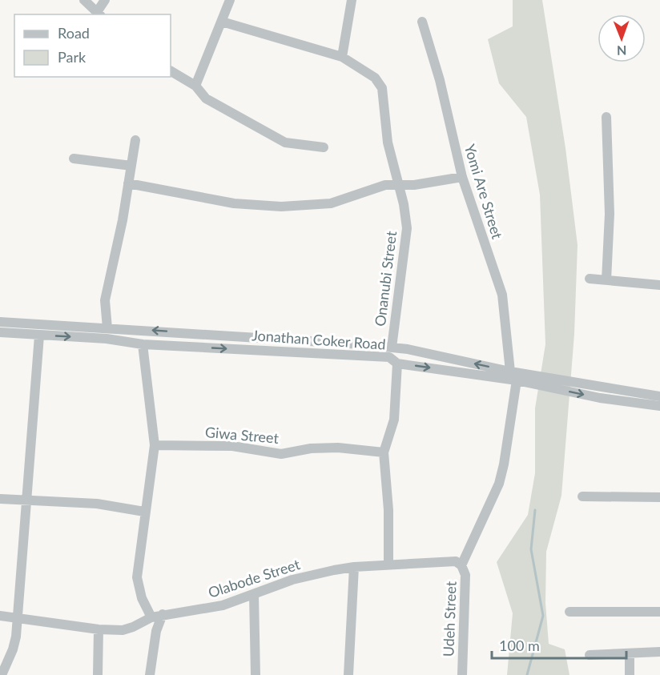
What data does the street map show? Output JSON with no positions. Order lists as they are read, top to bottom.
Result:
{
  "streets": {
    "street": [
      "Yomi Are Street",
      "Onanubi Street",
      "Jonathan Coker Road",
      "Giwa Street",
      "Olabode Street",
      "Udeh Street"
    ]
  },
  "crossings": [
    ["Yomi Are Street", "Jonathan Coker Road"],
    ["Onanubi Street", "Jonathan Coker Road"],
    ["Olabode Street", "Udeh Street"]
  ],
  "legend": ["Road", "Park"],
  "scale_bar": "100 m",
  "north": "bottom"
}
